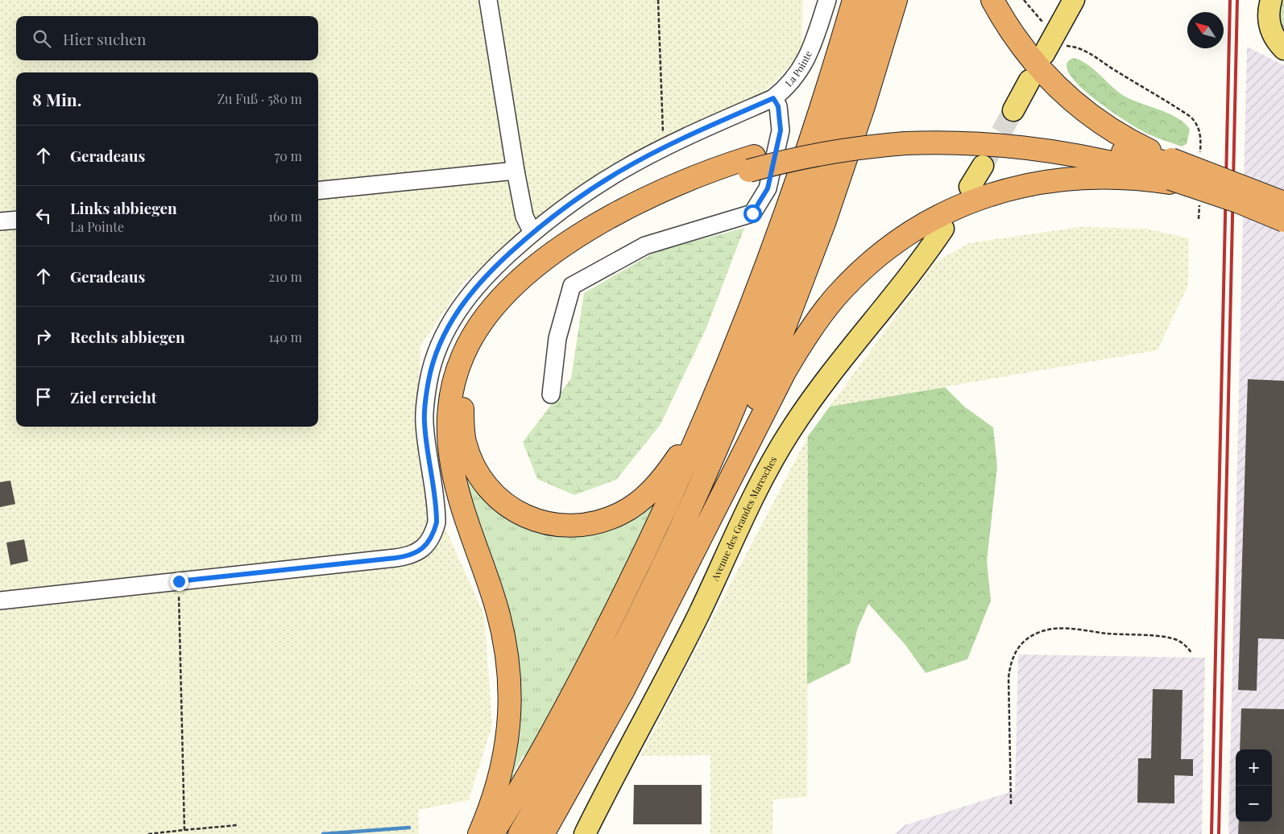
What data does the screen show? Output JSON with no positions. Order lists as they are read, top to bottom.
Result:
{
  "streets": {
    "main road": ["Avenue des Grandes Maresches"],
    "street": ["La Pointe"]
  },
  "north": "top left",
  "page": {
    "search": "Hier suchen",
    "heading": ["8 Min.", "Zu Fuß · 580 m"],
    "list": [
      ["Geradeaus", "70 m"],
      ["Links abbiegen", "La Pointe", "160 m"],
      ["Geradeaus", "210 m"],
      ["Rechts abbiegen", "140 m"],
      "Ziel erreicht"
    ],
    "map_buttons": ["+", "−"]
  }
}
